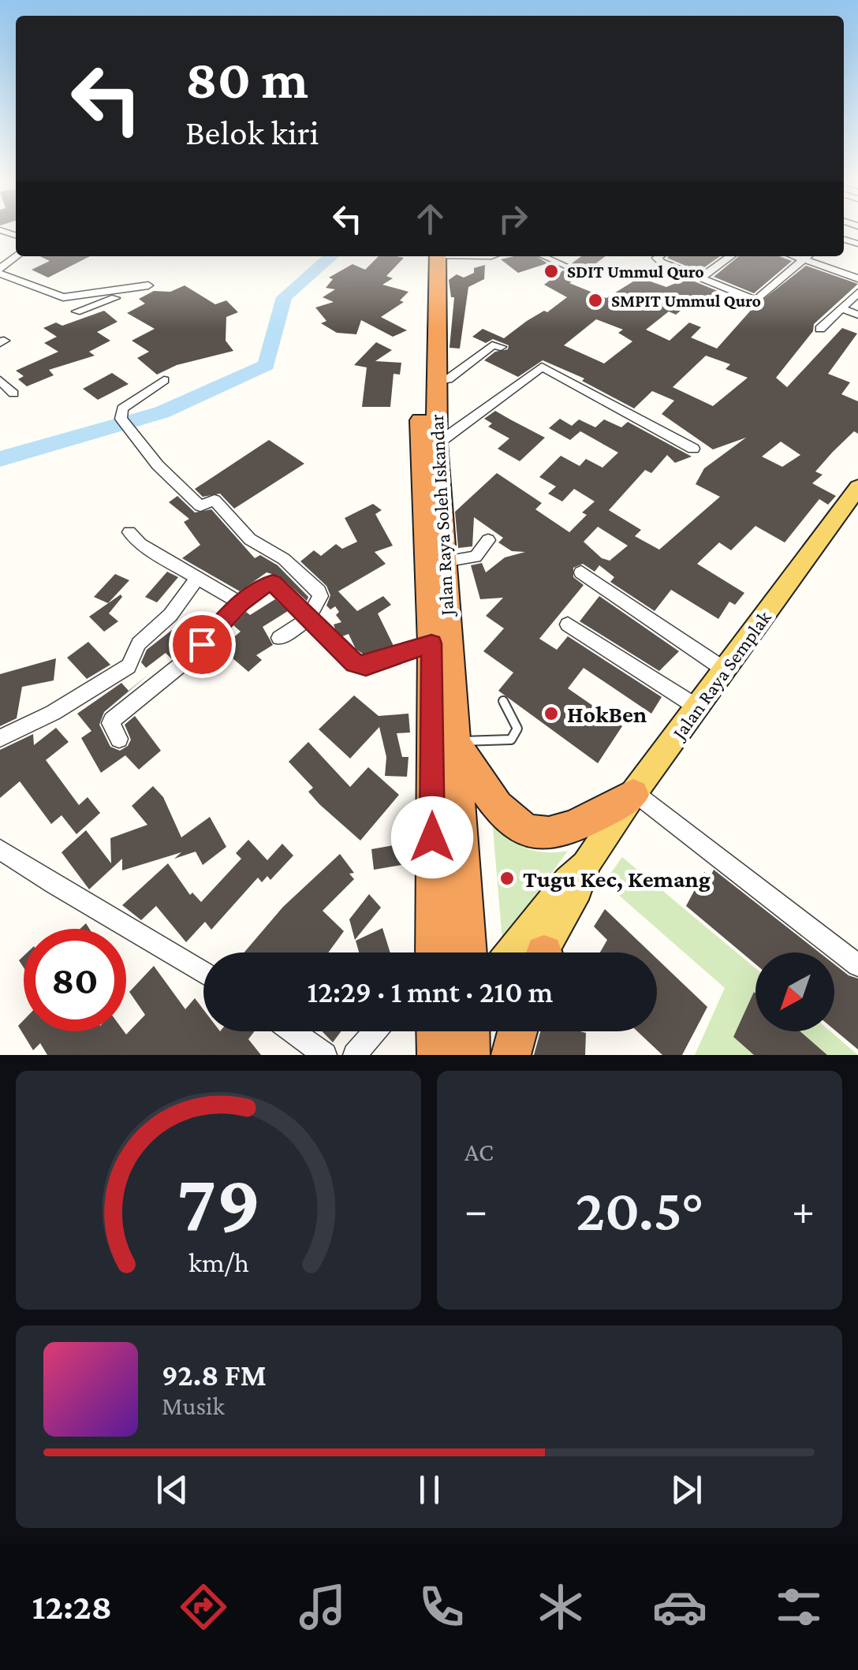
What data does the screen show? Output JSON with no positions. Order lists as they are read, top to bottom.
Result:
{
  "streets": {
    "highway": ["Jalan Raya Soleh Iskandar"],
    "main road": ["Jalan Raya Semplak"]
  },
  "places": [
    "SDIT Ummul Quro",
    "SMPIT Ummul Quro",
    "HokBen",
    "Tugu Kec, Kemang"
  ],
  "north": "bottom left",
  "page": {
    "turn": ["80 m", "Belok kiri"],
    "limit": "80",
    "trip": "12:29 · 1 mnt · 210 m",
    "tile": "AC",
    "heat": ["−", "20.5°", "+"],
    "song": ["92.8 FM", "Musik"],
    "tabs": "12:28",
    "gauge": ["79", "km/h"]
  }
}
